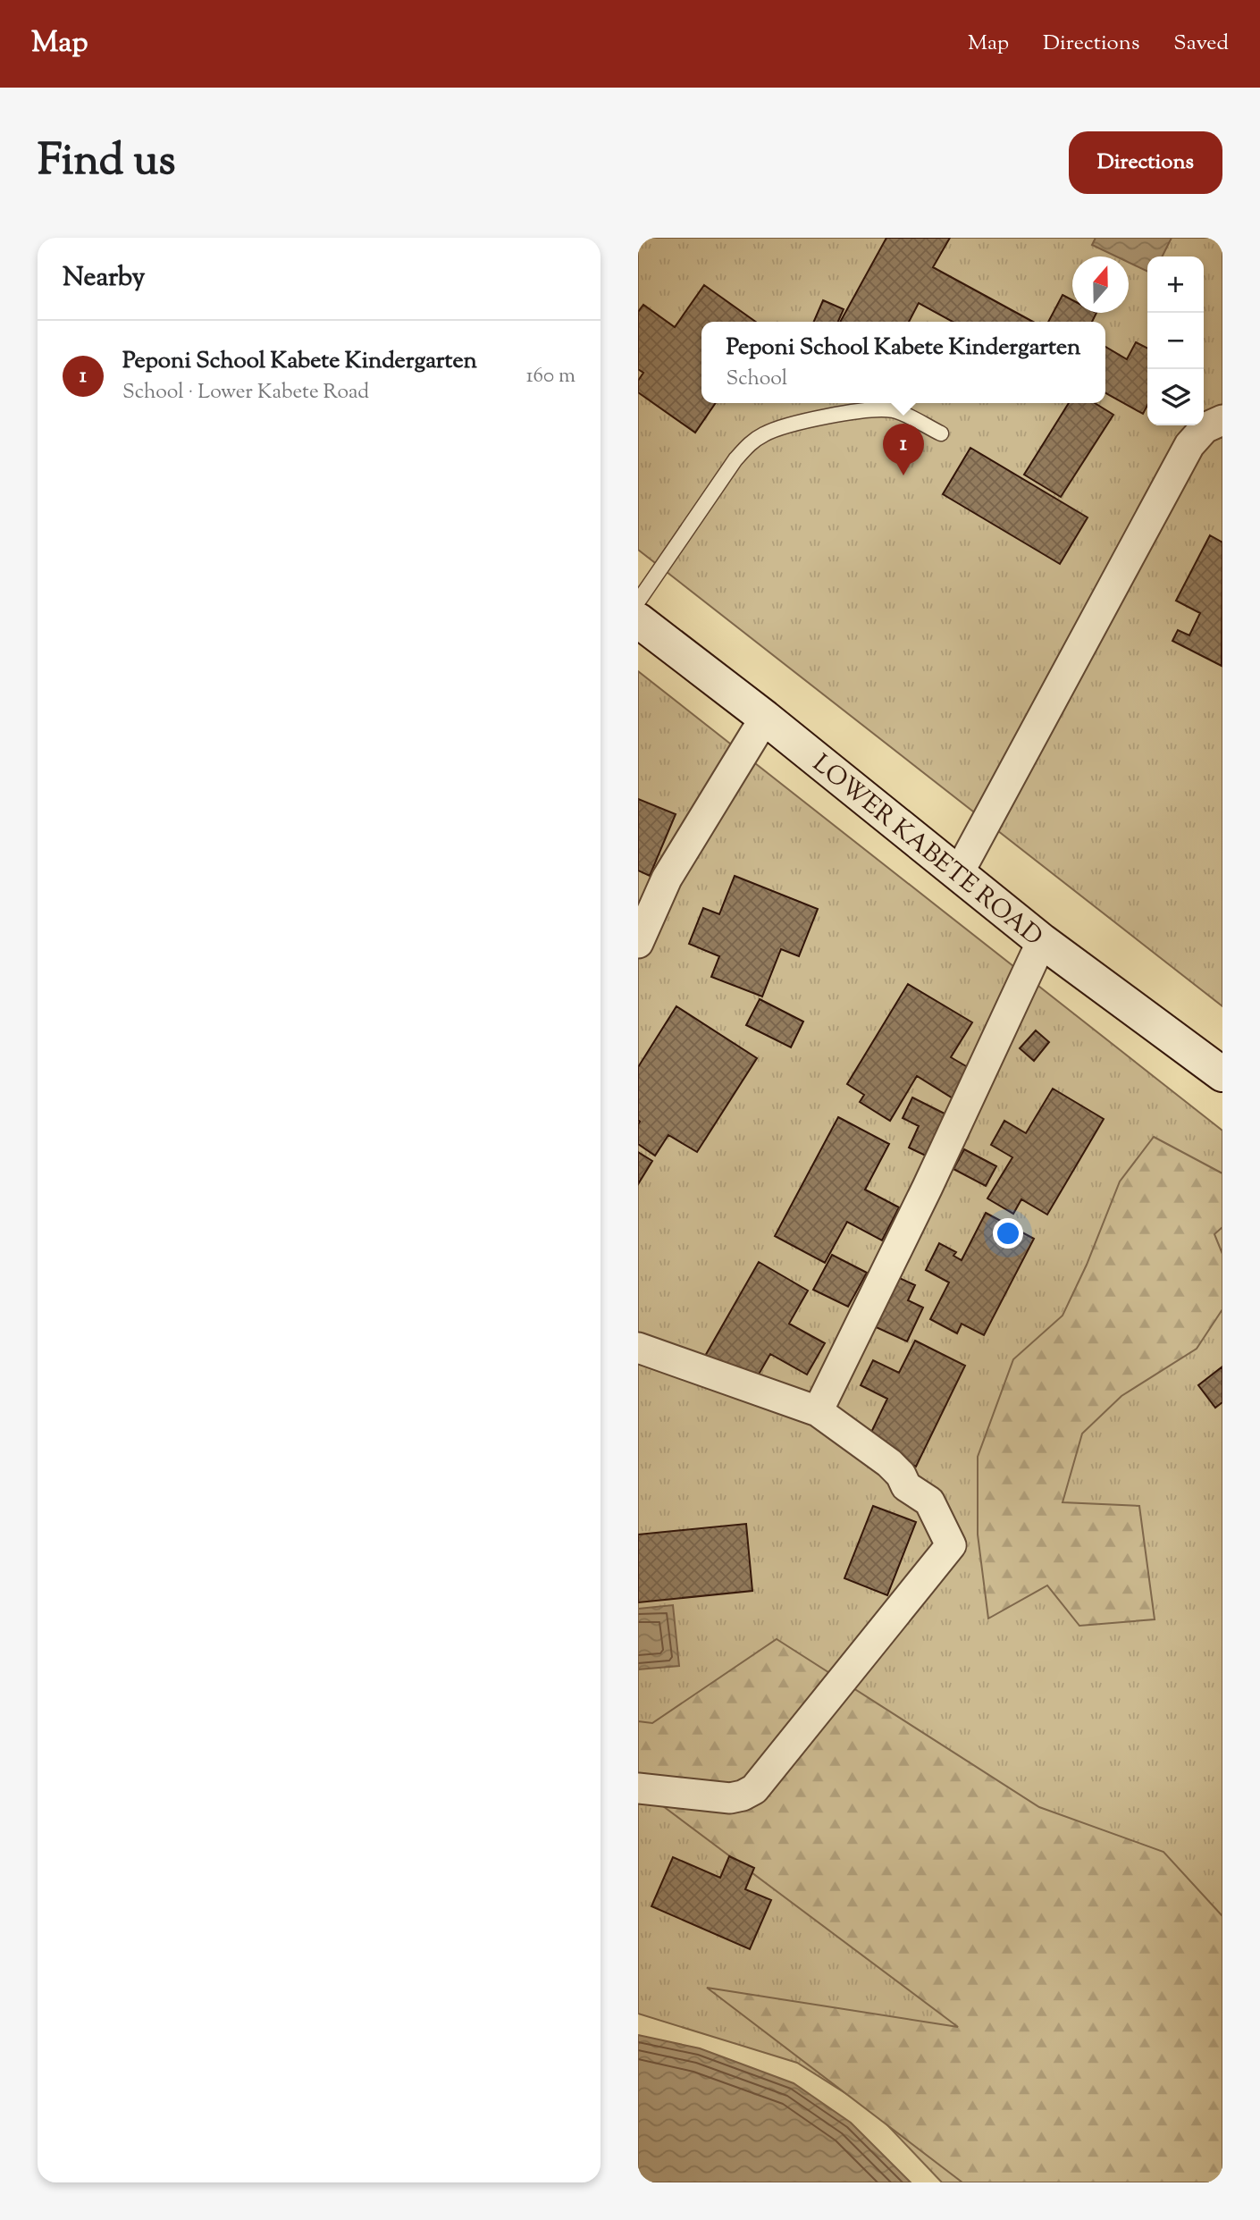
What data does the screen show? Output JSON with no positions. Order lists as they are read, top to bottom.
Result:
{
  "streets": {
    "main road": ["LOWER KABETE ROAD"]
  },
  "north": "top",
  "page": {
    "header": "Map",
    "nav": ["Map", "Directions", "Saved"],
    "title": "Find us",
    "buttons": "Directions",
    "heading": "Nearby",
    "map_buttons": ["+", "−"],
    "list": [
      {
        "mark": "1",
        "name": "Peponi School Kabete Kindergarten",
        "note": "School · Lower Kabete Road",
        "value": "160 m"
      }
    ],
    "popup": ["Peponi School Kabete Kindergarten", "School"],
    "pins": "1"
  }
}
